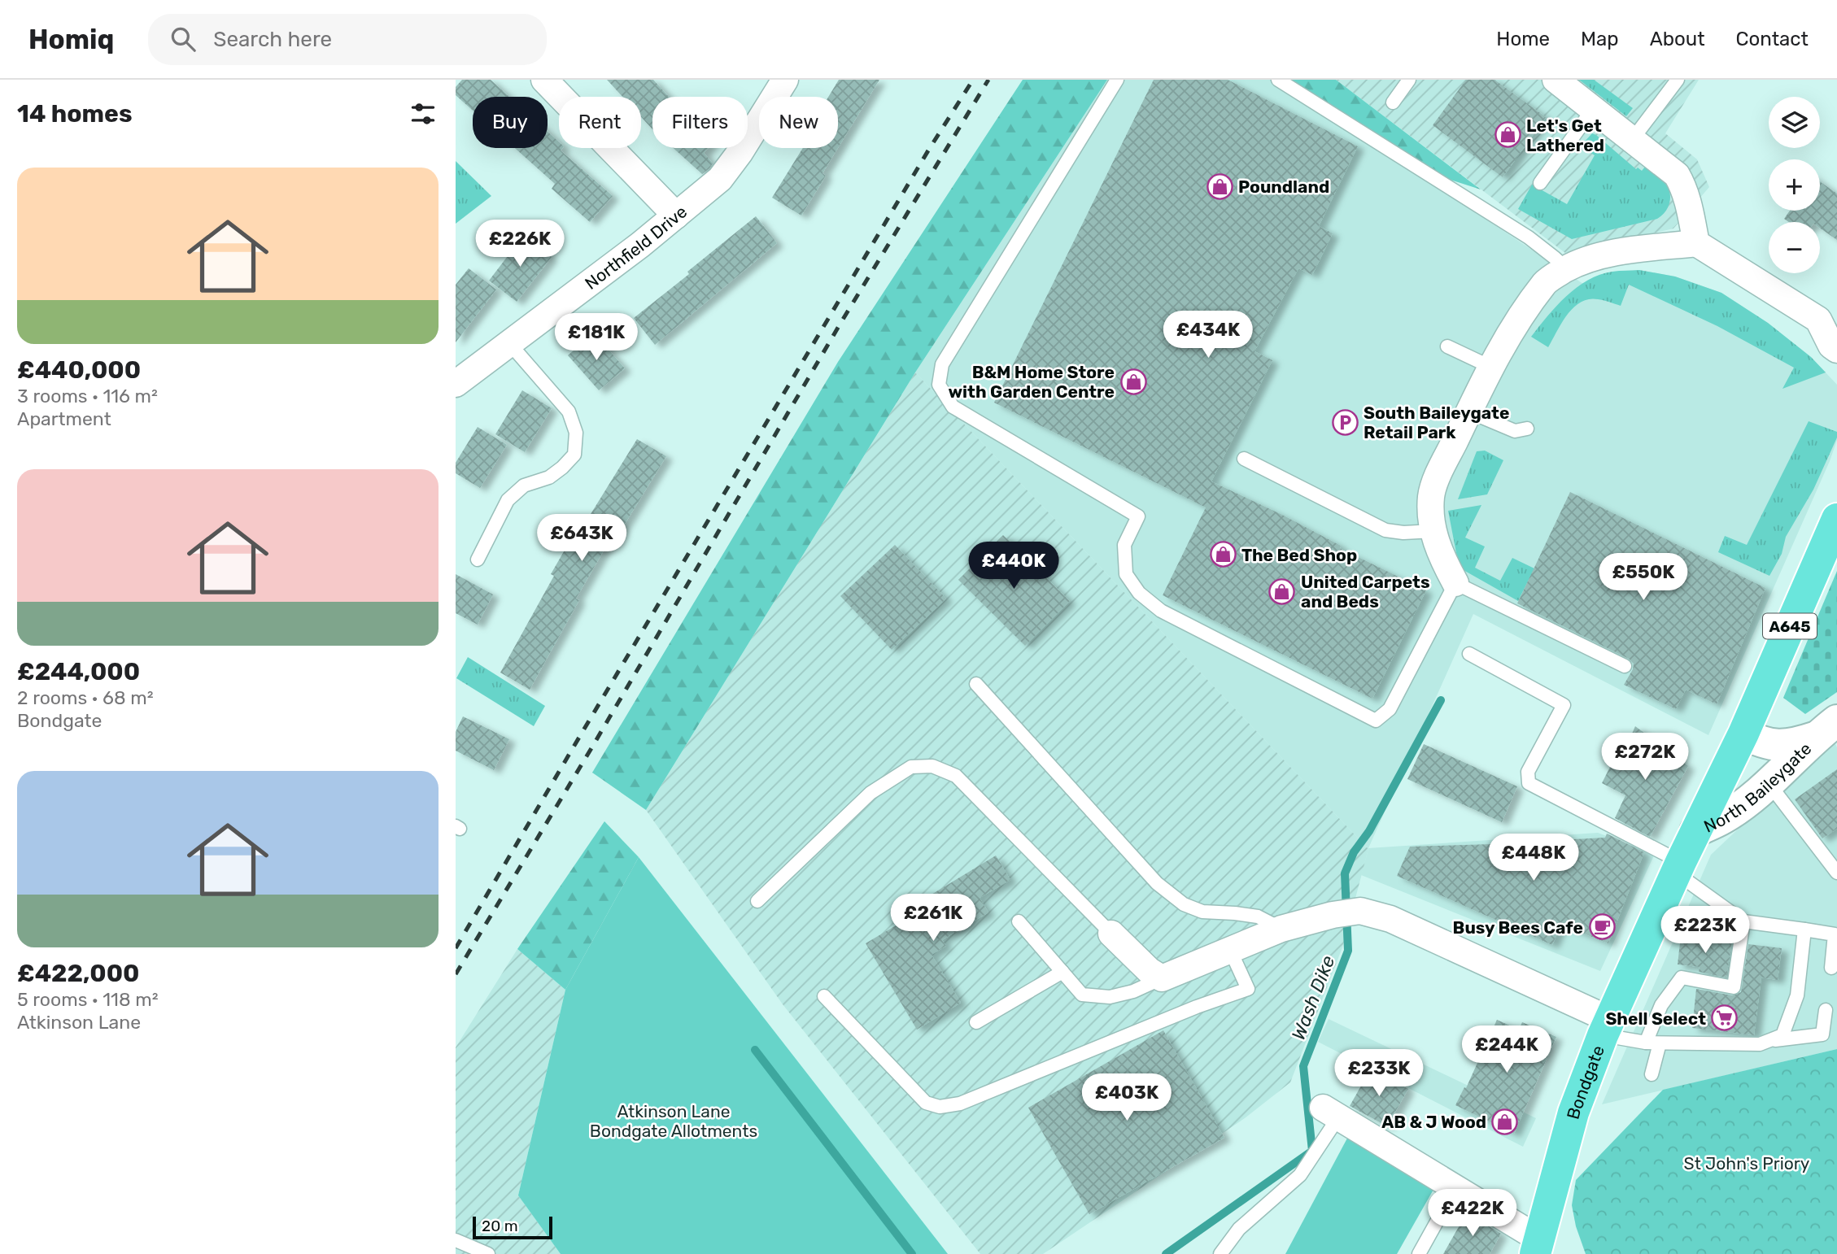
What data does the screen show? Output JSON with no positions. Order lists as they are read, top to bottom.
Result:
{
  "streets": {
    "highway": ["A645", "Bondgate"],
    "street": ["Northfield Drive", "North Baileygate"]
  },
  "crossings": [
    ["A645", "North Baileygate"],
    ["A645", "Bondgate"],
    ["North Baileygate", "Bondgate"]
  ],
  "water": ["Wash Dike"],
  "parks": ["Atkinson Lane Bondgate Allotments", "St John's Priory"],
  "places": {
    "shop": [
      "Let's Get Lathered",
      "Poundland",
      "B&M Home Store with Garden Centre",
      "The Bed Shop",
      "United Carpets and Beds",
      "AB & J Wood"
    ],
    "parking": ["South Baileygate Retail Park"],
    "cafe": ["Busy Bees Cafe"],
    "supermarket": ["Shell Select"]
  },
  "scale_bar": "20 m",
  "page": {
    "header": "Homiq",
    "search": "Search here",
    "nav": [
      "Home",
      "Map",
      "About",
      "Contact"
    ],
    "heading": "14 homes",
    "map_buttons": ["+", "−"],
    "chip": [
      "Buy",
      "Rent",
      "Filters",
      "New"
    ],
    "list": [
      {
        "name": "£440,000",
        "note": "3 rooms · 116 m² · Apartment"
      },
      {
        "name": "£244,000",
        "note": "2 rooms · 68 m² · Bondgate"
      },
      {
        "name": "£422,000",
        "note": "5 rooms · 118 m² · Atkinson Lane"
      }
    ],
    "price": [
      "£226K",
      "£434K",
      "£181K",
      "£643K",
      "£440K",
      "£550K",
      "£272K",
      "£448K",
      "£261K",
      "£223K",
      "£244K",
      "£233K",
      "£403K",
      "£422K"
    ],
    "scale": "20 m"
  }
}
